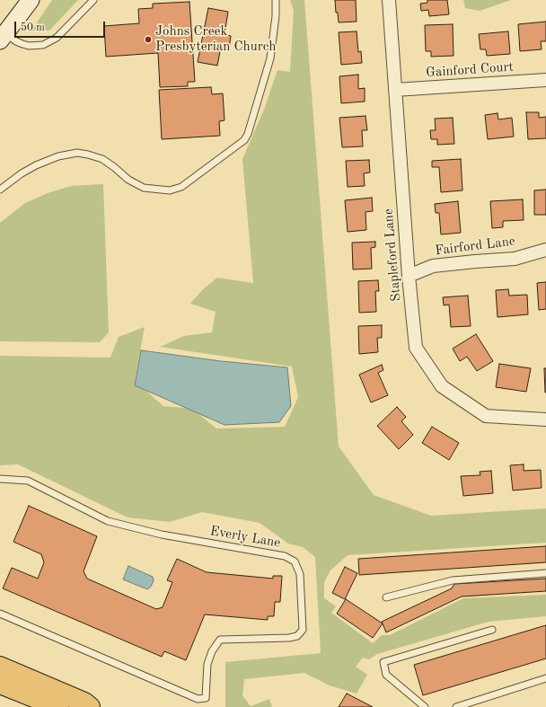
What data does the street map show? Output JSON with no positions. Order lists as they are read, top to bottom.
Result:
{
  "streets": {
    "street": ["Gainford Court", "Fairford Lane", "Stapleford Lane"],
    "lane": ["Everly Lane"]
  },
  "crossings": [
    ["Gainford Court", "Stapleford Lane"],
    ["Fairford Lane", "Stapleford Lane"]
  ],
  "places": ["Johns Creek Presbyterian Church"],
  "scale_bar": "50 m"
}
